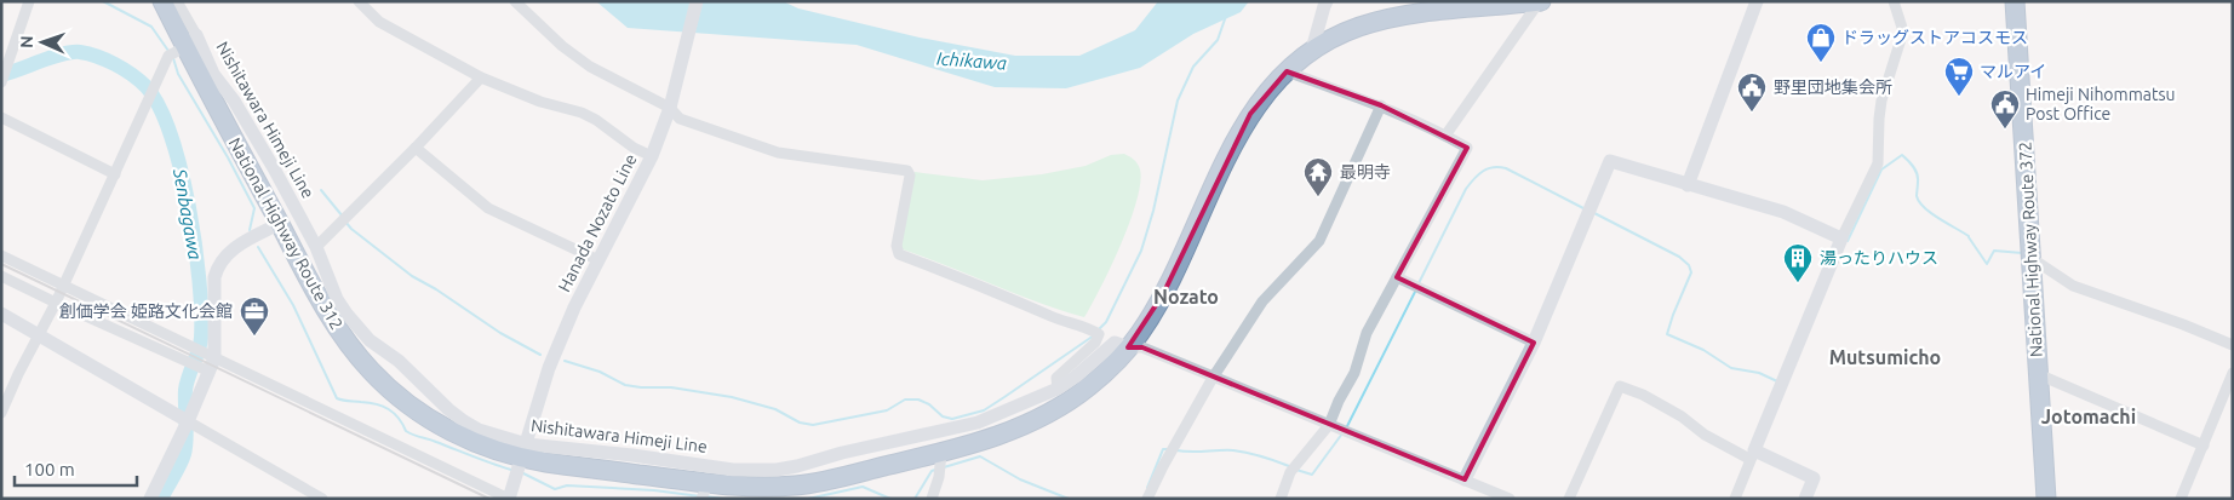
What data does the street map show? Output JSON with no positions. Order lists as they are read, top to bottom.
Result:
{
  "streets": {
    "highway": ["National Highway Route 312", "National Highway Route 372"],
    "main road": ["Nishitawara Himeji Line", "Hanada Nozato Line"]
  },
  "crossings": [
    ["Nishitawara Himeji Line", "Hanada Nozato Line"],
    ["Nishitawara Himeji Line", "National Highway Route 312"],
    ["Hanada Nozato Line", "National Highway Route 312"]
  ],
  "districts": ["Nozato", "Mutsumicho", "Jotomachi"],
  "water": ["Ichikawa", "Senbagawa"],
  "places": {
    "shop": ["ドラッグストアコスモス"],
    "supermarket": ["マルアイ"],
    "public building": ["野里団地集会所", "Himeji Nihommatsu Post Office"],
    "temple": ["最明寺"],
    "building": ["湯ったりハウス"],
    "office": ["創価学会 姫路文化会館"]
  },
  "scale_bar": "100 m",
  "north": "left"
}
